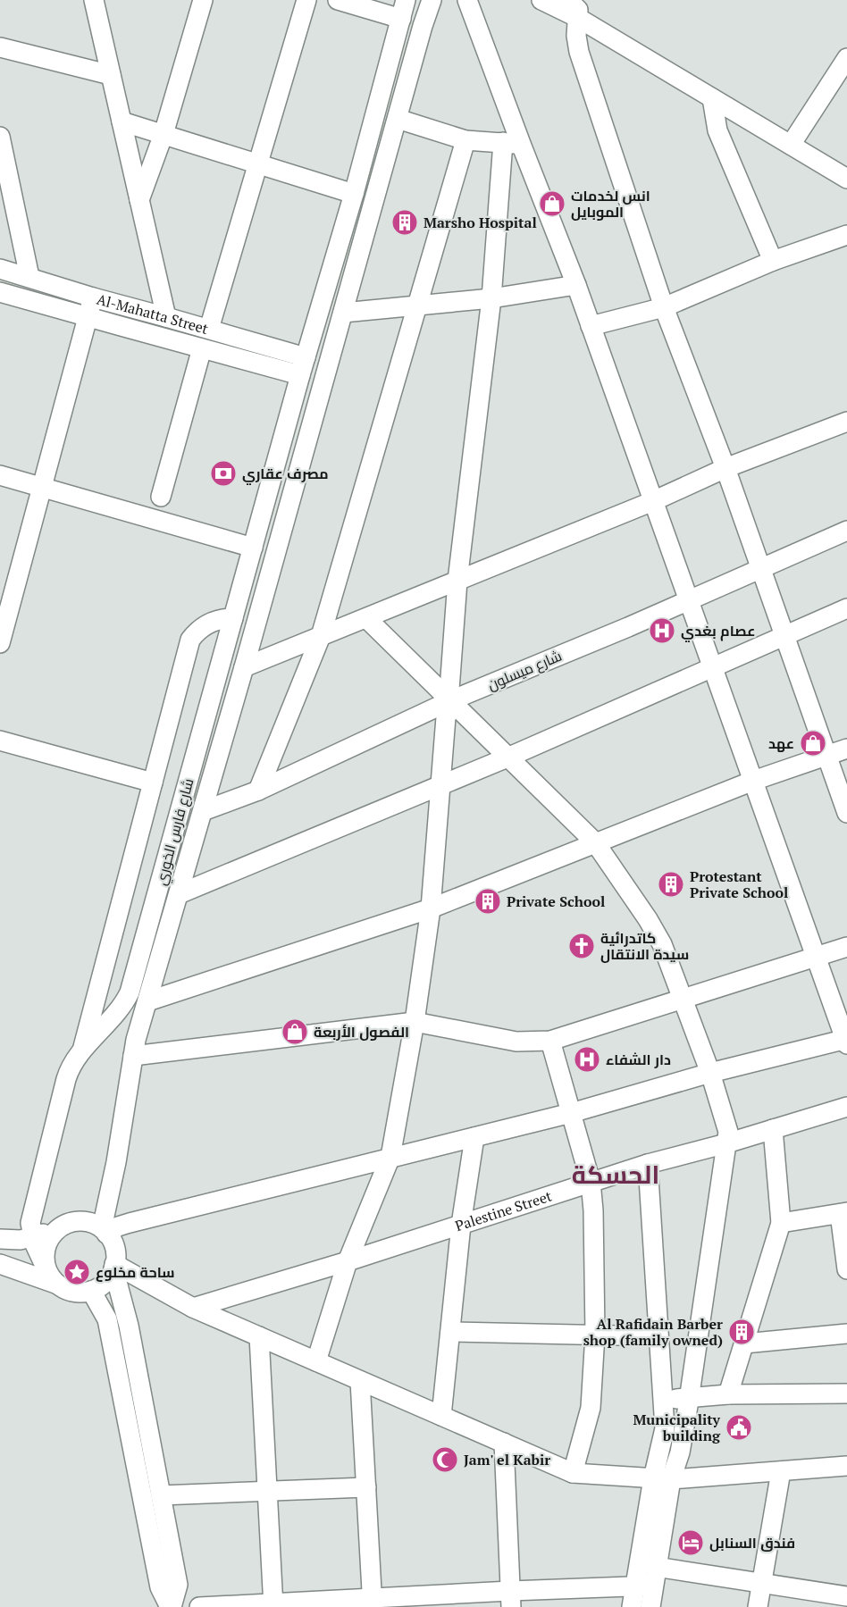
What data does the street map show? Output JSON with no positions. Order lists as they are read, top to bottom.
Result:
{
  "streets": {
    "street": [
      "Al-Mahatta Street",
      "شارع ميسلون",
      "شارع فارس الخوري",
      "Palestine Street"
    ]
  },
  "crossings": [
    ["Al-Mahatta Street", "شارع فارس الخوري"]
  ],
  "districts": ["الحسكة"],
  "places": {
    "shop": ["انس لخدمات الموبايل", "عهد", "الفصول الأربعة"],
    "building": [
      "Marsho Hospital",
      "Protestant Private School",
      "Private School",
      "Al Rafidain Barber shop (family owned)"
    ],
    "bank": ["مصرف عقاري"],
    "hospital": ["عصام بغدي", "دار الشفاء"],
    "church": ["كاتدرائية سيدة الانتقال"],
    "place": ["ساحة مخلوع"],
    "public building": ["Municipality building"],
    "mosque": ["Jam' el Kabir"],
    "hotel": ["فندق السنابل"]
  }
}
